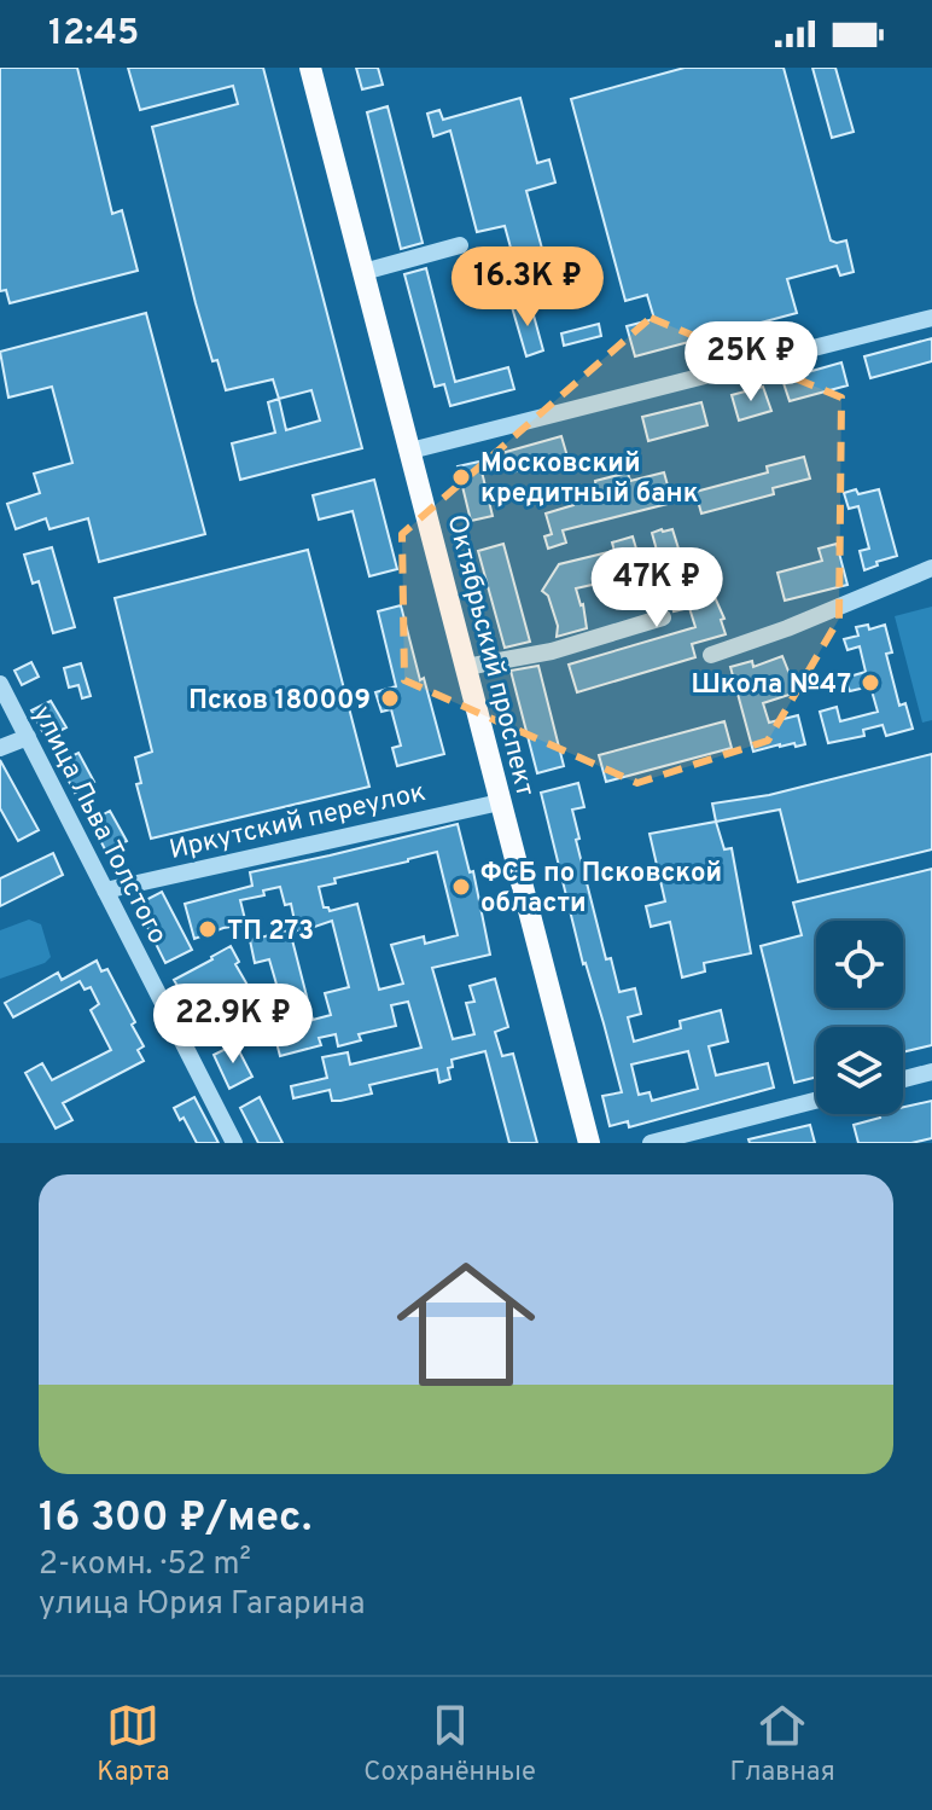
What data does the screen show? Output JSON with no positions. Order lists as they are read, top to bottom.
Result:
{
  "streets": {
    "main road": ["Октябрьский проспект"],
    "street": ["Иркутский переулок", "улица Льва Толстого"]
  },
  "crossings": [
    ["Октябрьский проспект", "Иркутский переулок"],
    ["Иркутский переулок", "улица Льва Толстого"]
  ],
  "places": [
    "Московский кредитный банк",
    "Школа №47",
    "Псков 180009",
    "ФСБ по Псковской области",
    "ТП 273"
  ],
  "page": {
    "status": "12:45",
    "price": [
      "16.3K ₽",
      "25K ₽",
      "47K ₽",
      "22.9K ₽"
    ],
    "list": [
      {
        "name": "16 300 ₽/мес.",
        "note": "2-комн. · 52 m² · улица Юрия Гагарина"
      }
    ],
    "tabs": ["Карта", "Сохранённые", "Главная"]
  }
}
